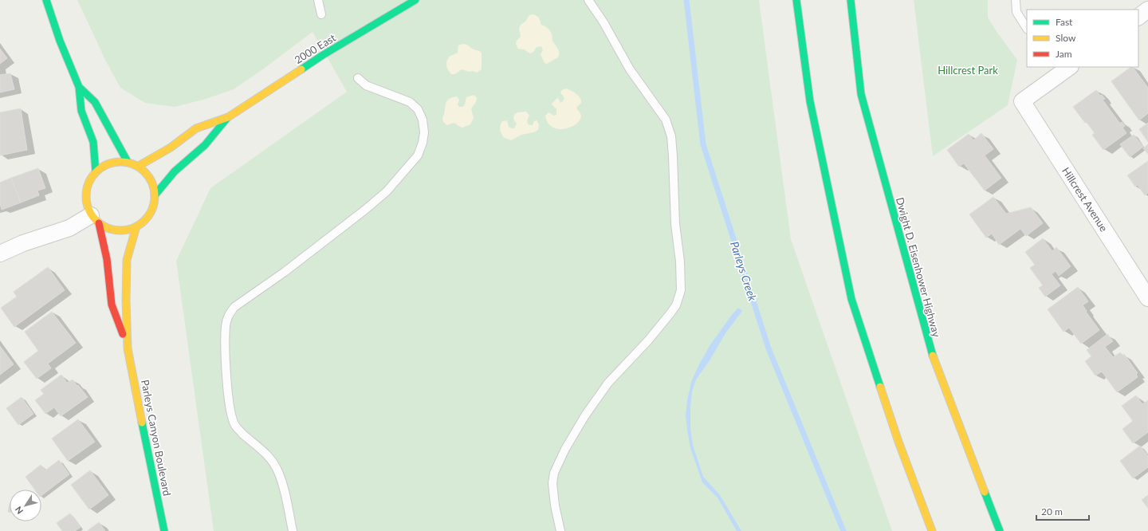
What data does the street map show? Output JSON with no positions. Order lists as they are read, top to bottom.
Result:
{
  "streets": {
    "main road": ["2000 East", "Dwight D. Eisenhower Highway", "Parleys Canyon Boulevard"],
    "street": ["Hillcrest Avenue"]
  },
  "crossings": [
    ["2000 East", "Parleys Canyon Boulevard"]
  ],
  "water": ["Parleys Creek"],
  "parks": ["Hillcrest Park"],
  "legend": ["Fast", "Slow", "Jam"],
  "scale_bar": "20 m",
  "north": "bottom left"
}
